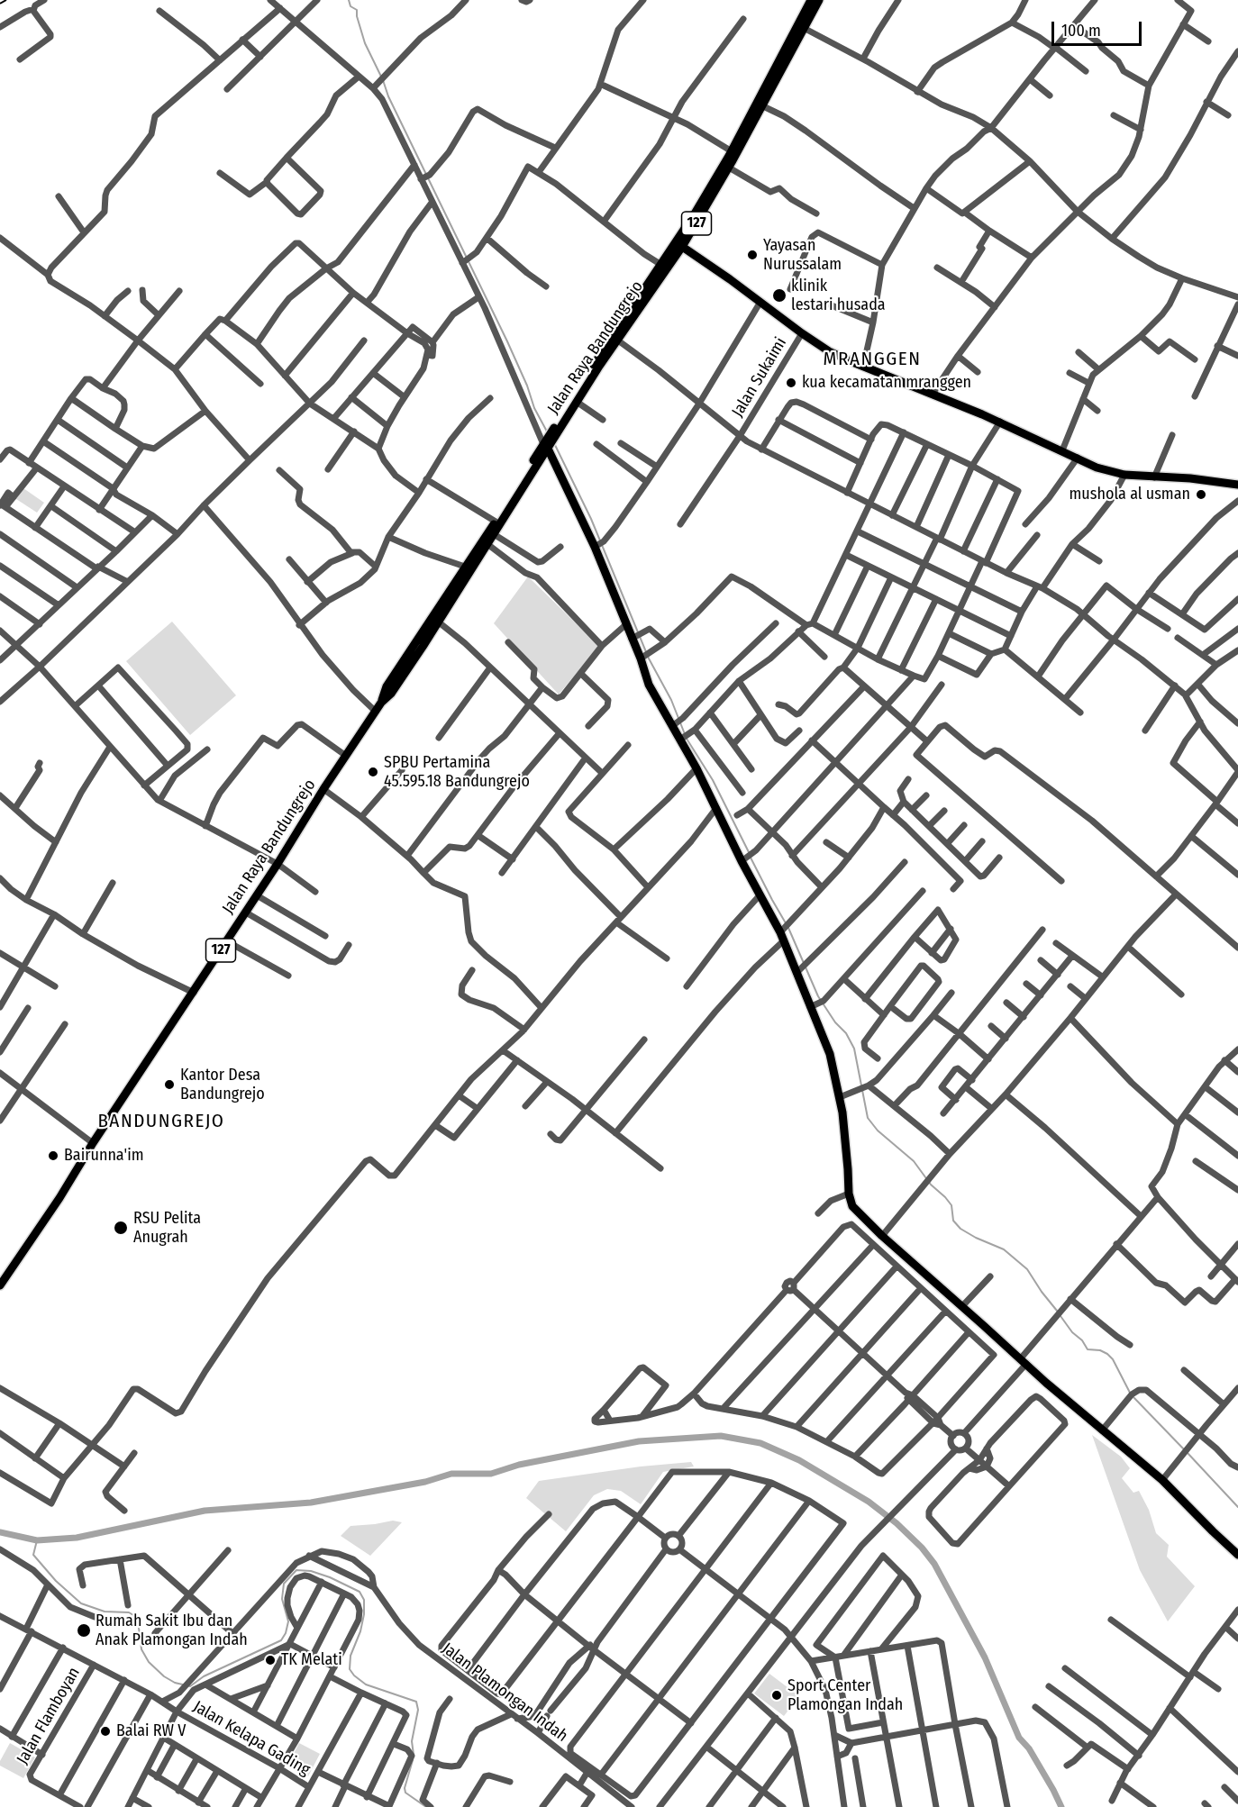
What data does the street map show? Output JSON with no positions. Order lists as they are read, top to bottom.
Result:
{
  "streets": {
    "main road": ["127", "Jalan Raya Bandungrejo"],
    "street": [
      "Jalan Sukaimi",
      "Jalan Plamongan Indah",
      "Jalan Flamboyan",
      "Jalan Kelapa Gading"
    ]
  },
  "crossings": [
    ["Jalan Flamboyan", "Jalan Kelapa Gading"]
  ],
  "districts": ["MRANGGEN", "BANDUNGREJO"],
  "places": [
    "Yayasan Nurussalam",
    "klinik lestari husada",
    "kua kecamatan mranggen",
    "mushola al usman",
    "SPBU Pertamina 45.595.18 Bandungrejo",
    "Kantor Desa Bandungrejo",
    "Bairunna'im",
    "RSU Pelita Anugrah",
    "Rumah Sakit Ibu dan Anak Plamongan Indah",
    "TK Melati",
    "Sport Center Plamongan Indah",
    "Balai RW V"
  ],
  "scale_bar": "100 m"
}
